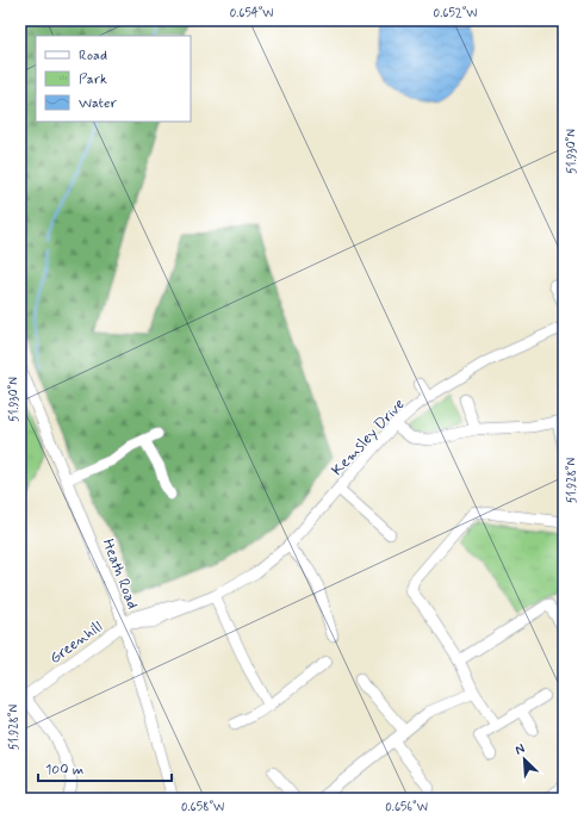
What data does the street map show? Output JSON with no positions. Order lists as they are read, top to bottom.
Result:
{
  "streets": {
    "street": ["Kemsley Drive", "Heath Road", "Greenhill"]
  },
  "crossings": [
    ["Kemsley Drive", "Heath Road"],
    ["Kemsley Drive", "Greenhill"],
    ["Heath Road", "Greenhill"]
  ],
  "legend": ["Road", "Park", "Water"],
  "scale_bar": "100 m",
  "north": "top left",
  "coordinates": [
    "0.654°W",
    "0.652°W",
    "51.930°N",
    "51.928°N",
    "0.658°W",
    "0.656°W"
  ]
}
